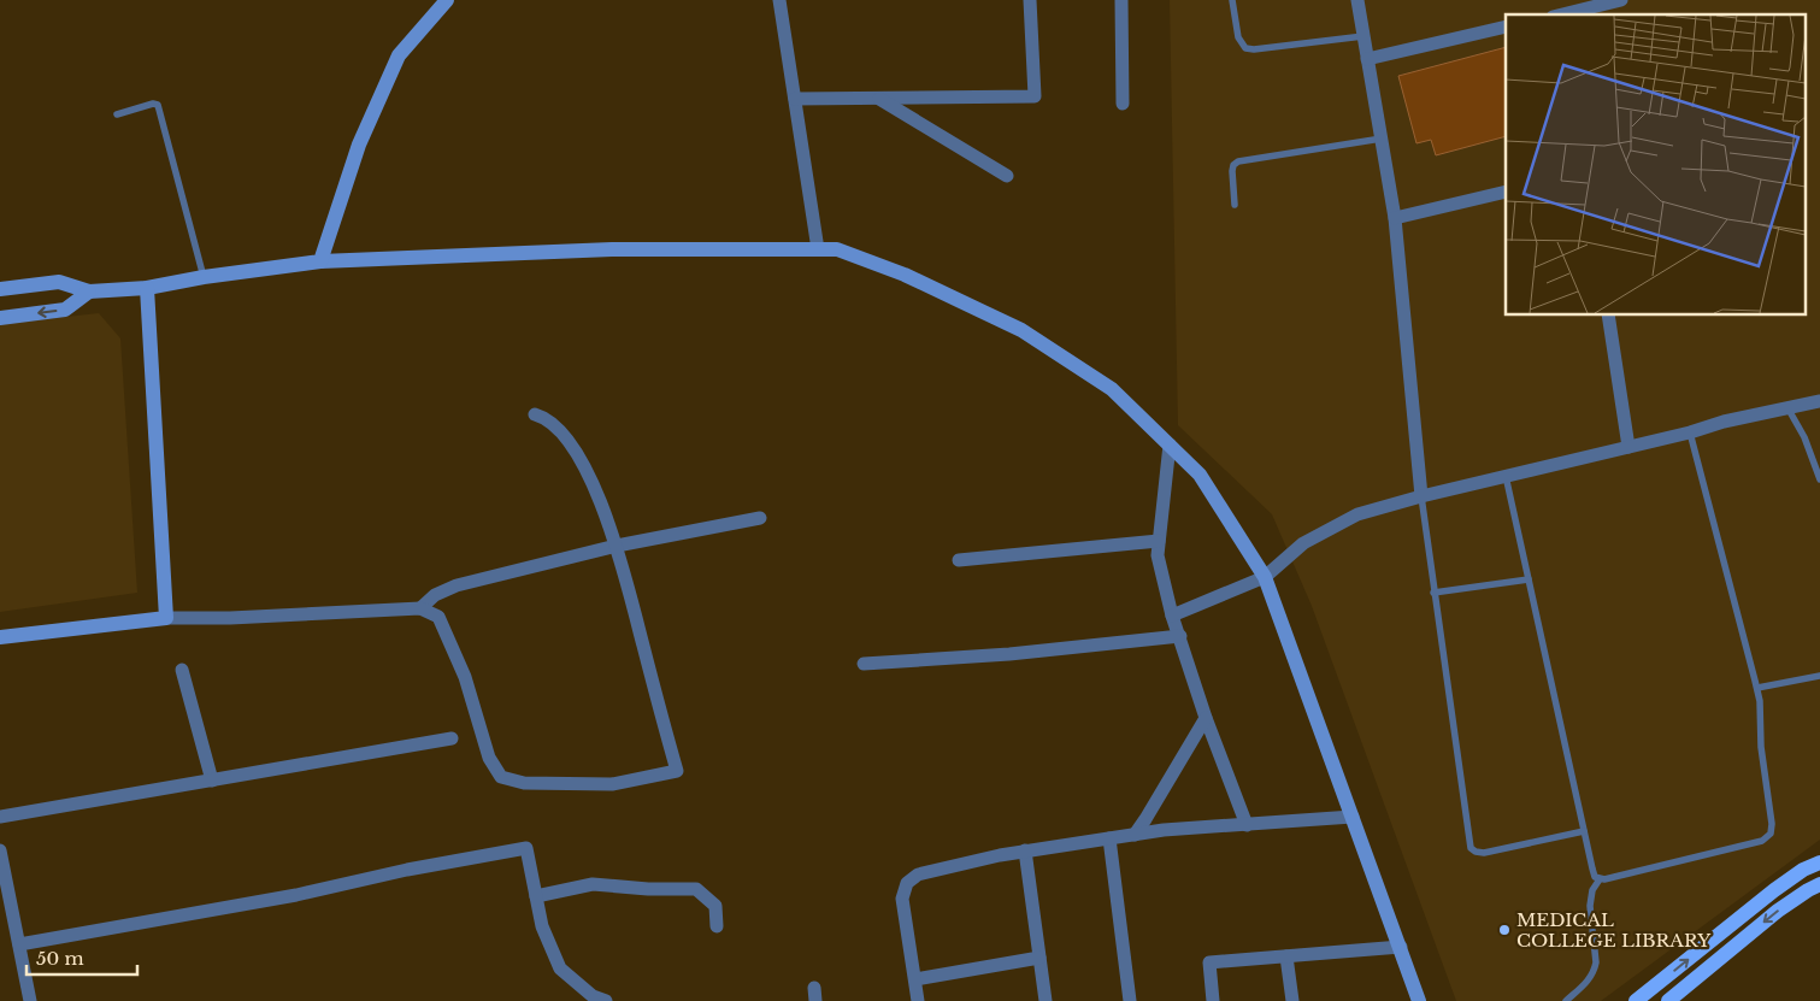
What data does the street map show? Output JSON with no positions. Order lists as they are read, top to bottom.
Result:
{
  "places": ["MEDICAL COLLEGE LIBRARY"],
  "scale_bar": "50 m"
}
